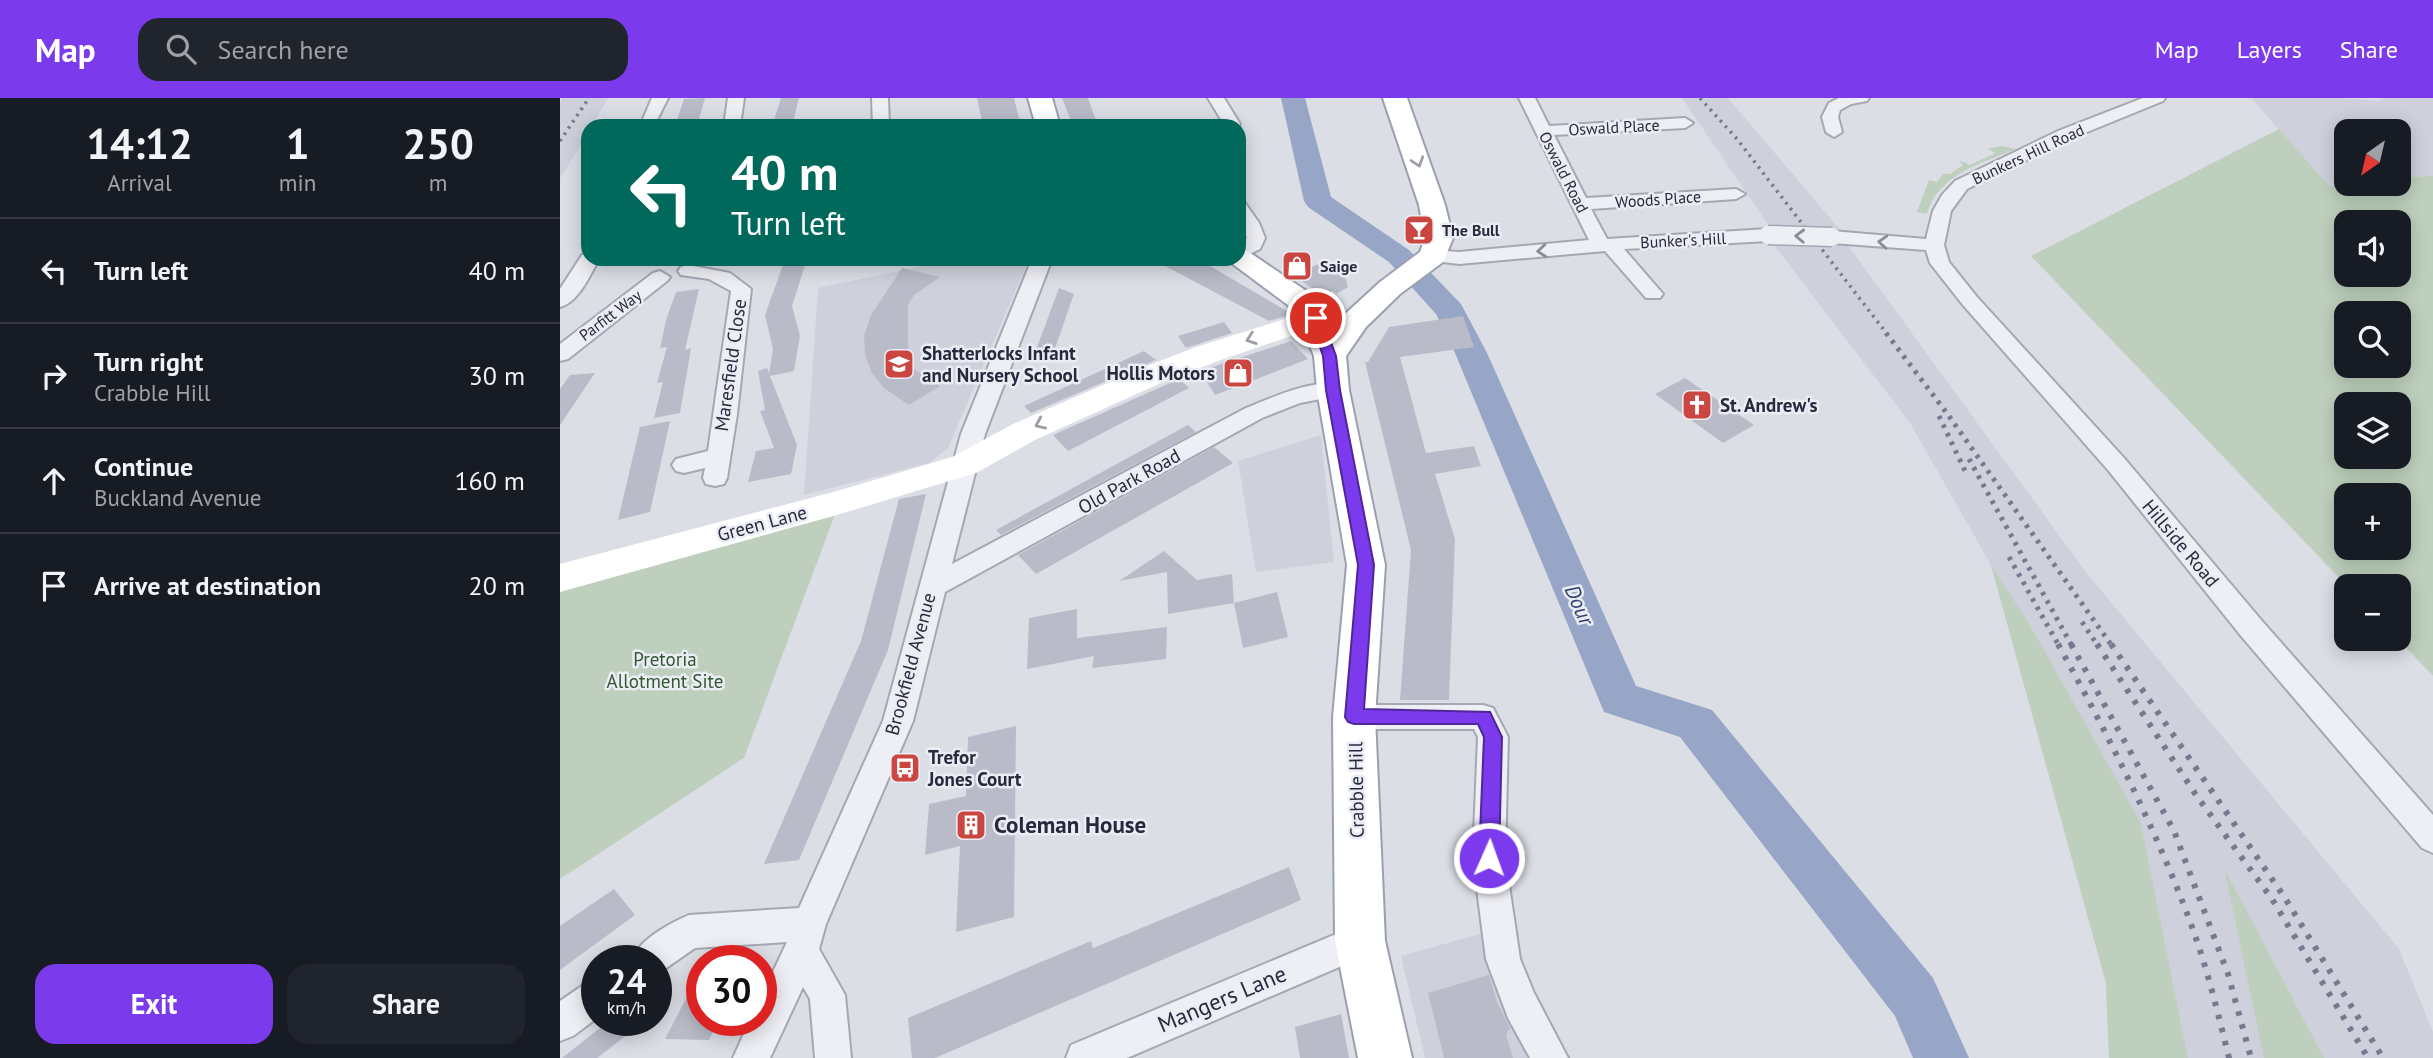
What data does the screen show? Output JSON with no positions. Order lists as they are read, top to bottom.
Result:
{
  "streets": {
    "main road": ["Crabble Hill"],
    "street": [
      "Oswald Place",
      "Bunkers Hill Road",
      "Oswald Road",
      "Woods Place",
      "Bunker's Hill",
      "Parfitt Way",
      "Maresfield Close",
      "Old Park Road",
      "Green Lane",
      "Hillside Road",
      "Brookfield Avenue",
      "Mangers Lane"
    ]
  },
  "crossings": [
    ["Oswald Place", "Oswald Road"],
    ["Bunkers Hill Road", "Bunker's Hill"],
    ["Bunkers Hill Road", "Hillside Road"],
    ["Oswald Road", "Woods Place"],
    ["Oswald Road", "Bunker's Hill"],
    ["Bunker's Hill", "Hillside Road"],
    ["Old Park Road", "Brookfield Avenue"],
    ["Old Park Road", "Crabble Hill"],
    ["Green Lane", "Brookfield Avenue"],
    ["Green Lane", "Crabble Hill"],
    ["Crabble Hill", "Mangers Lane"]
  ],
  "one_way": ["Bunker's Hill", "Green Lane"],
  "water": ["Dour"],
  "parks": ["Pretoria Allotment Site"],
  "places": {
    "bar": ["The Bull"],
    "shop": ["Saige", "Hollis Motors"],
    "school or university": ["Shatterlocks Infant and Nursery School"],
    "church": ["St. Andrew's"],
    "bus stop": ["Trefor Jones Court"],
    "building": ["Coleman House"]
  },
  "north": "bottom left",
  "page": {
    "header": "Map",
    "search": "Search here",
    "nav": ["Map", "Layers", "Share"],
    "eta": [
      "14:12",
      "Arrival",
      "1",
      "min",
      "250",
      "m"
    ],
    "map_buttons": ["+", "−"],
    "turn": ["40 m", "Turn left"],
    "list": [
      {
        "name": "Turn left",
        "value": "40 m"
      },
      {
        "name": "Turn right",
        "note": "Crabble Hill",
        "value": "30 m"
      },
      {
        "name": "Continue",
        "note": "Buckland Avenue",
        "value": "160 m"
      },
      {
        "name": "Arrive at destination",
        "value": "20 m"
      }
    ],
    "speed": "24 km/h",
    "limit": "30",
    "buttons": ["Exit", "Share"]
  }
}
